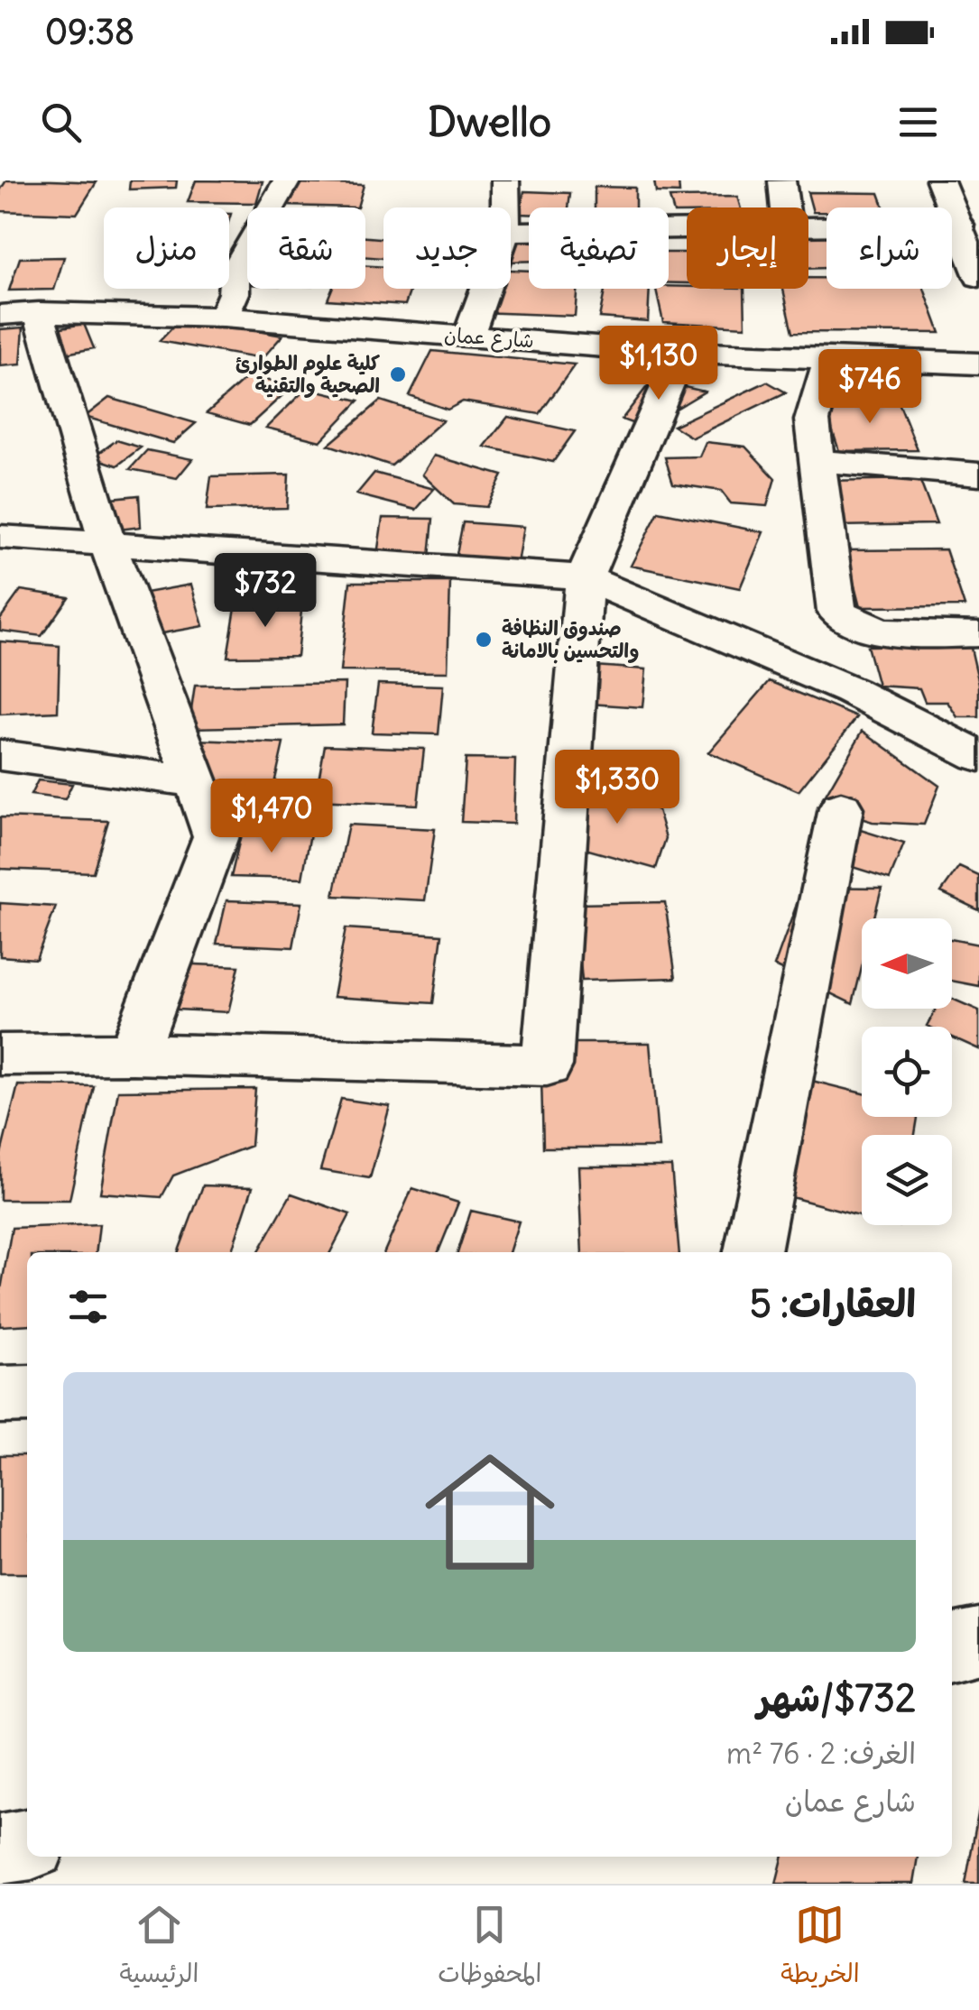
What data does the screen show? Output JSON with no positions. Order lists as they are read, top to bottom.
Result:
{
  "streets": {
    "street": ["شارع عمان"]
  },
  "places": ["كلية علوم الطوارئ الصحية والتقنية", "صندوق النظافة والتحسين بالامانة"],
  "north": "left",
  "page": {
    "status": "09:38",
    "header": "Dwello",
    "chip": [
      "شراء",
      "إيجار",
      "تصفية",
      "جديد",
      "شقة",
      "منزل"
    ],
    "price": [
      "$1,130",
      "$746",
      "$732",
      "$1,330",
      "$1,470"
    ],
    "heading": "العقارات: 5",
    "list": [
      {
        "name": "$732/شهر",
        "note": "الغرف: 2 · 76 m² · شارع عمان"
      }
    ],
    "tabs": ["الخريطة", "المحفوظات", "الرئيسية"]
  }
}
